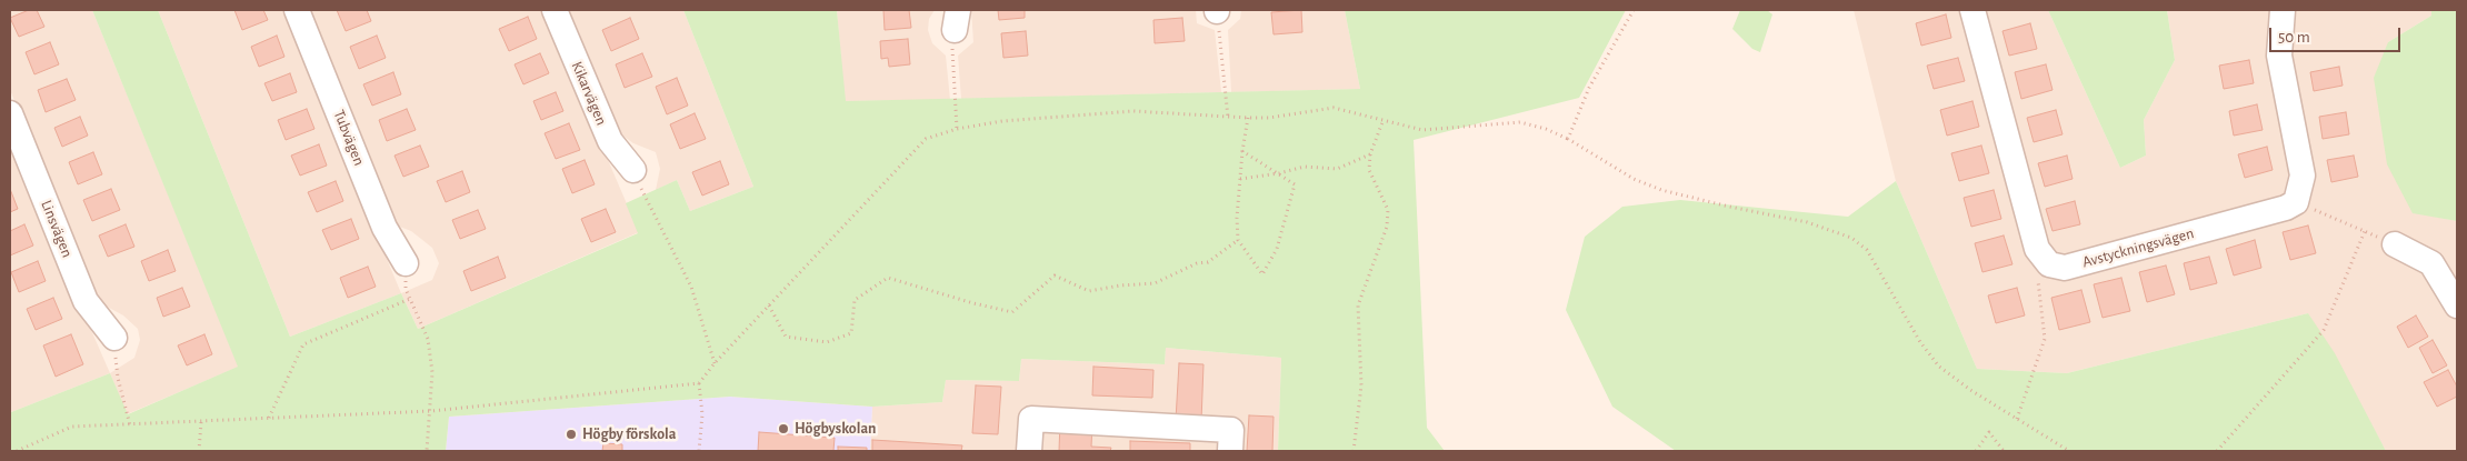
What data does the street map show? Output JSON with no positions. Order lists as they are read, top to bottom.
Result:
{
  "streets": {
    "street": [
      "Kikarvägen",
      "Tubvägen",
      "Linsvägen",
      "Avstyckningsvägen"
    ]
  },
  "places": ["Högbyskolan", "Högby förskola"],
  "scale_bar": "50 m"
}
